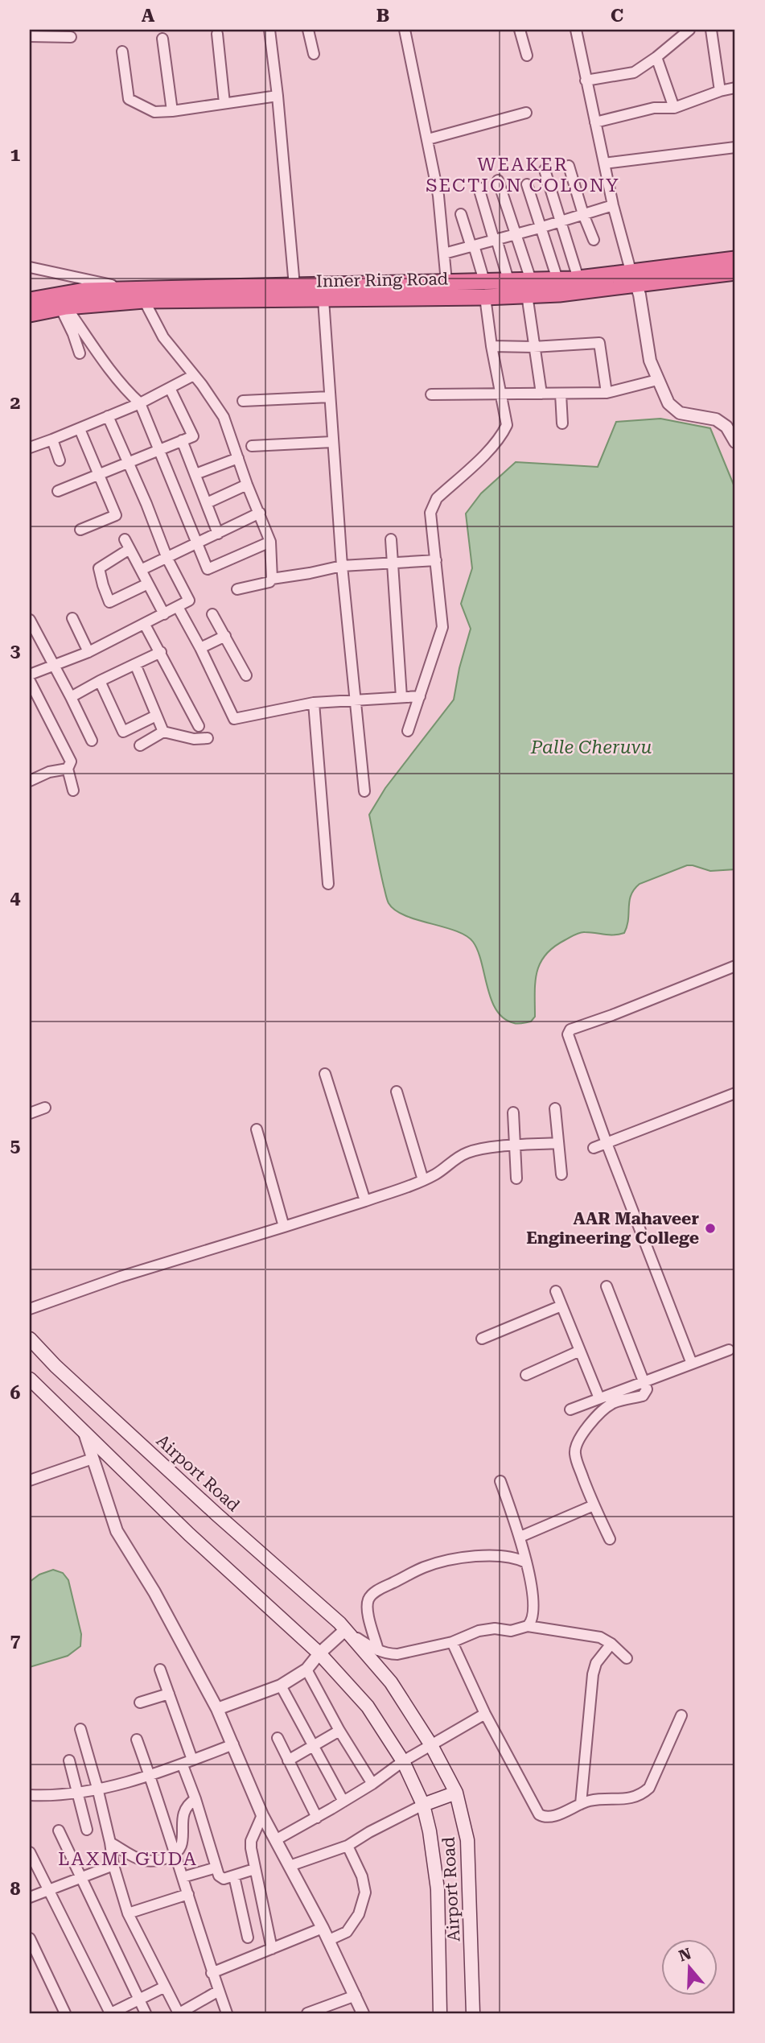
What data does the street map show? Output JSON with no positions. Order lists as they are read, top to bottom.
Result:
{
  "streets": {
    "highway": ["Inner Ring Road"],
    "main road": ["Airport Road"]
  },
  "districts": ["WEAKER SECTION COLONY", "LAXMI GUDA"],
  "water": ["Palle Cheruvu"],
  "places": ["AAR Mahaveer Engineering College"],
  "north": "top",
  "grid": {
    "columns": ["A", "B", "C"],
    "rows": [
      "1",
      "2",
      "3",
      "4",
      "5",
      "6",
      "7",
      "8"
    ]
  }
}
